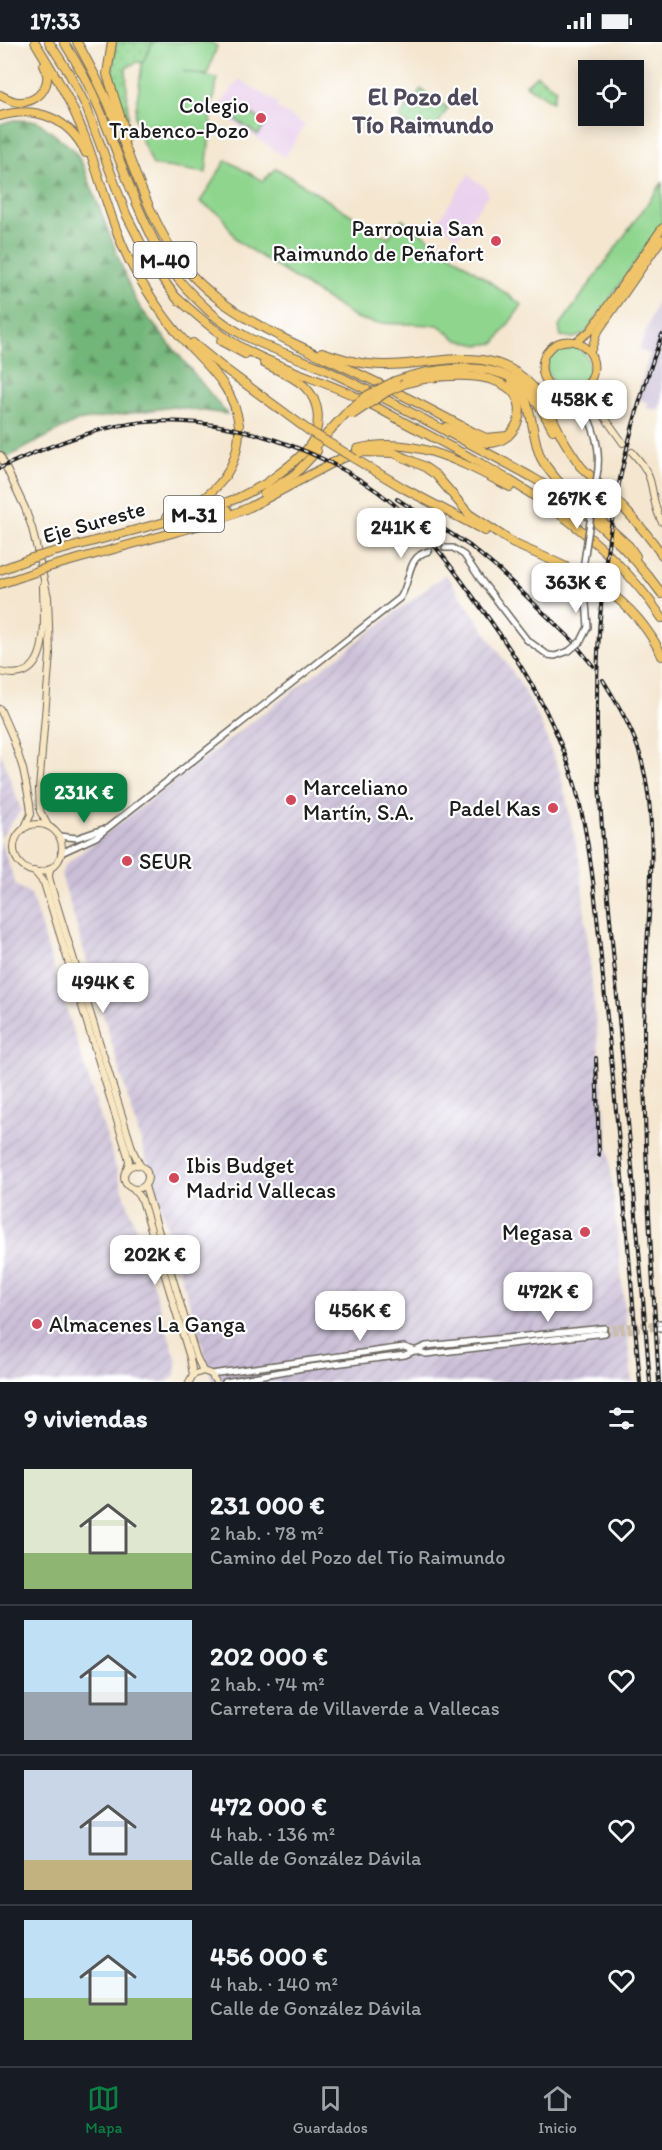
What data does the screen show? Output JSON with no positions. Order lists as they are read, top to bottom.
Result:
{
  "streets": {
    "highway": ["M-40", "M-31", "Eje Sureste"]
  },
  "crossings": [
    ["M-31", "Eje Sureste"]
  ],
  "districts": ["El Pozo del Tío Raimundo"],
  "places": [
    "Colegio Trabenco-Pozo",
    "Parroquia San Raimundo de Peñafort",
    "Marceliano Martín, S.A.",
    "Padel Kas",
    "SEUR",
    "Ibis Budget Madrid Vallecas",
    "Megasa",
    "Almacenes La Ganga"
  ],
  "page": {
    "status": "17:33",
    "price": [
      "458K €",
      "267K €",
      "241K €",
      "363K €",
      "231K €",
      "494K €",
      "202K €",
      "472K €",
      "456K €"
    ],
    "heading": "9 viviendas",
    "list": [
      {
        "name": "231 000 €",
        "note": "2 hab. · 78 m² · Camino del Pozo del Tío Raimundo"
      },
      {
        "name": "202 000 €",
        "note": "2 hab. · 74 m² · Carretera de Villaverde a Vallecas"
      },
      {
        "name": "472 000 €",
        "note": "4 hab. · 136 m² · Calle de González Dávila"
      },
      {
        "name": "456 000 €",
        "note": "4 hab. · 140 m² · Calle de González Dávila"
      }
    ],
    "tabs": ["Mapa", "Guardados", "Inicio"]
  }
}
